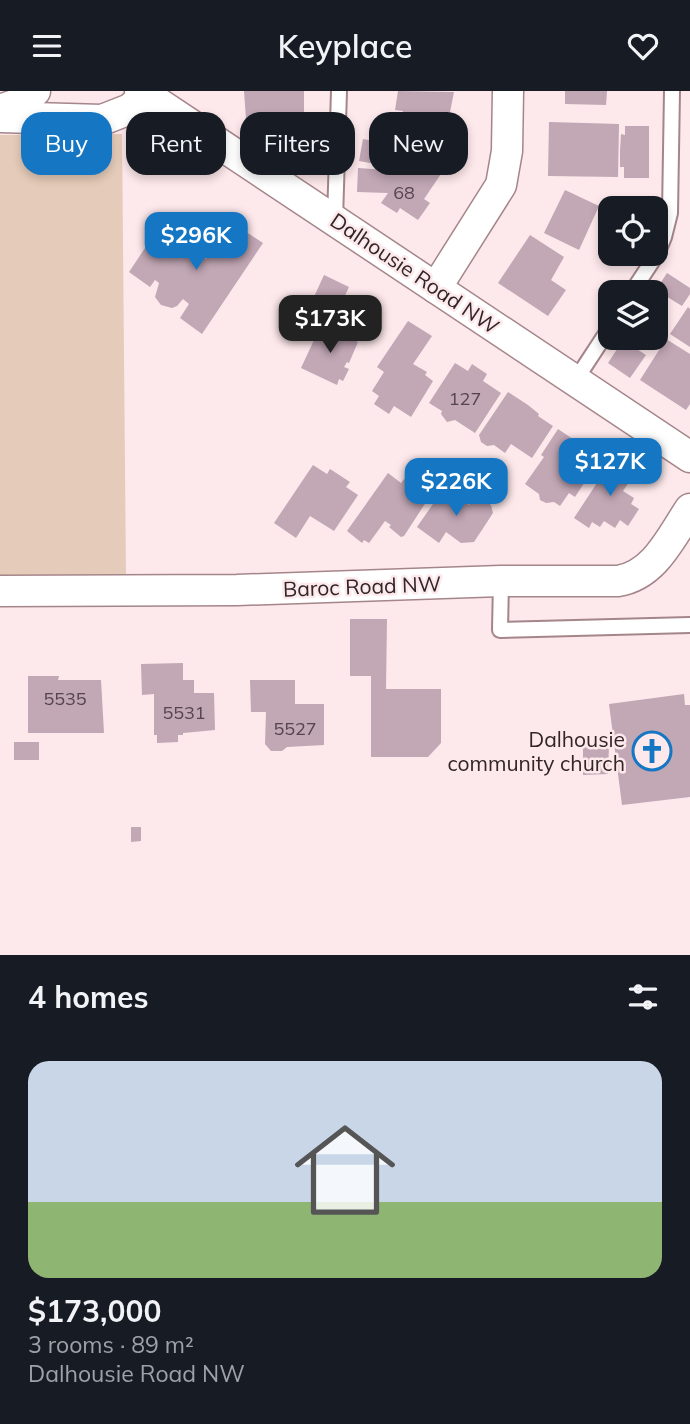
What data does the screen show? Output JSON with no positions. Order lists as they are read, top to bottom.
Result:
{
  "streets": {
    "street": ["Dalhousie Road NW", "Baroc Road NW"]
  },
  "places": {
    "church": ["Dalhousie community church"]
  },
  "house_numbers": [
    "68",
    "127",
    "5535",
    "5531",
    "5527"
  ],
  "page": {
    "header": "Keyplace",
    "chip": [
      "Buy",
      "Rent",
      "Filters",
      "New"
    ],
    "price": [
      "$296K",
      "$173K",
      "$127K",
      "$226K"
    ],
    "heading": "4 homes",
    "list": [
      {
        "name": "$173,000",
        "note": "3 rooms · 89 m² · Dalhousie Road NW"
      }
    ]
  }
}
